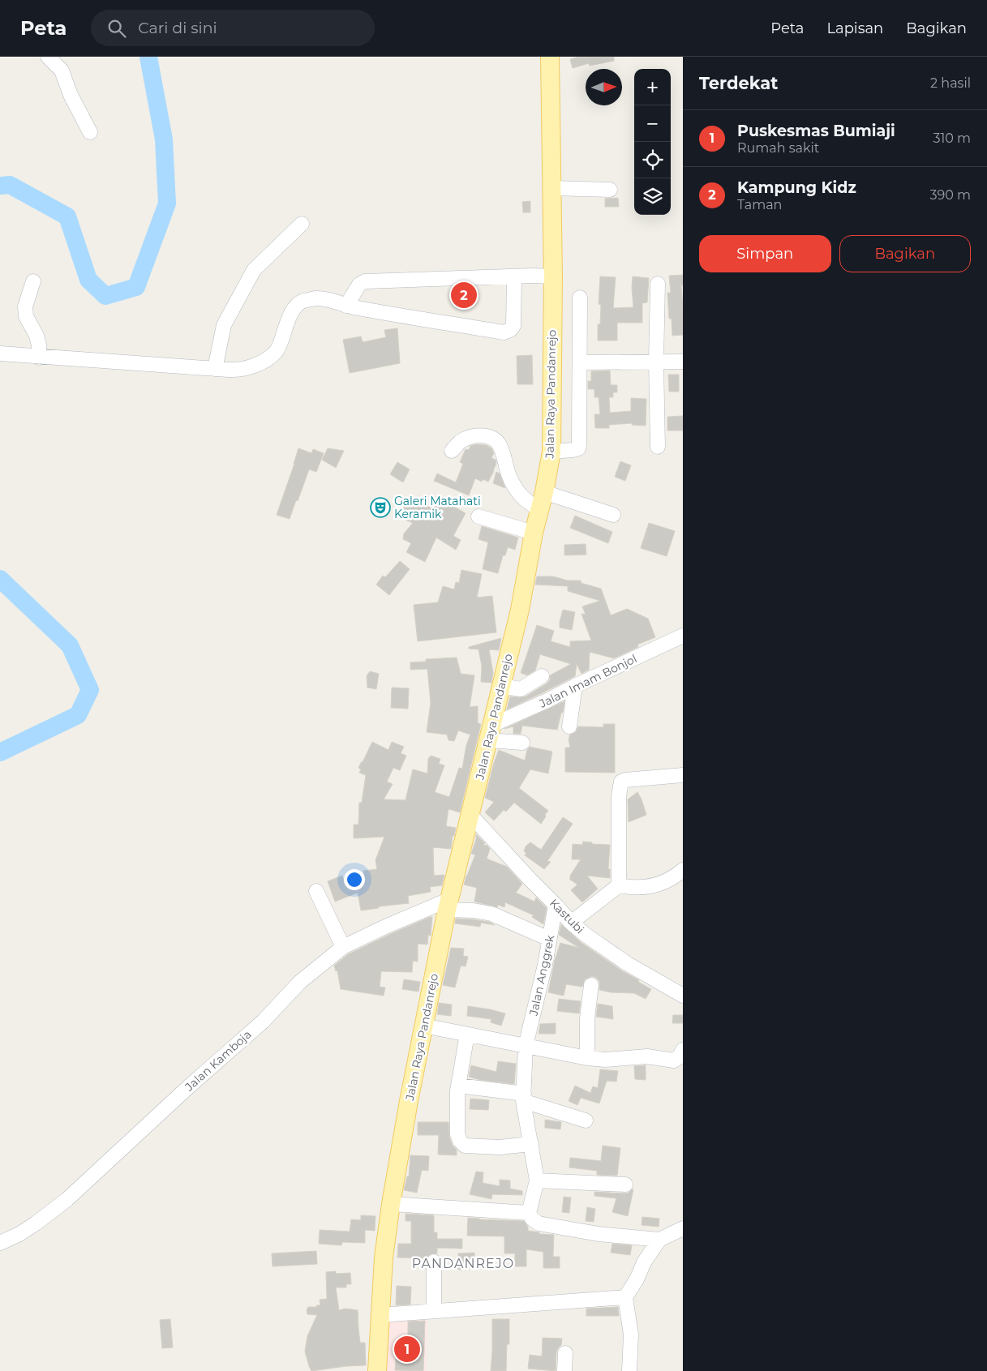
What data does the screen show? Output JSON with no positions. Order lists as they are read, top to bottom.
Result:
{
  "streets": {
    "main road": ["Jalan Raya Pandanrejo"],
    "street": [
      "Jalan Imam Bonjol",
      "Kastubi",
      "Jalan Anggrek",
      "Jalan Kamboja"
    ]
  },
  "crossings": [
    ["Jalan Raya Pandanrejo", "Jalan Imam Bonjol"],
    ["Jalan Raya Pandanrejo", "Kastubi"],
    ["Jalan Raya Pandanrejo", "Jalan Kamboja"],
    ["Kastubi", "Jalan Anggrek"]
  ],
  "districts": ["PANDANREJO"],
  "places": {
    "theatre": ["Galeri Matahati Keramik"]
  },
  "north": "right",
  "page": {
    "header": "Peta",
    "search": "Cari di sini",
    "nav": ["Peta", "Lapisan", "Bagikan"],
    "heading": ["Terdekat", "2 hasil"],
    "map_buttons": ["+", "−"],
    "list": [
      {
        "mark": "1",
        "name": "Puskesmas Bumiaji",
        "note": "Rumah sakit",
        "value": "310 m"
      },
      {
        "mark": "2",
        "name": "Kampung Kidz",
        "note": "Taman",
        "value": "390 m"
      }
    ],
    "buttons": ["Simpan", "Bagikan"],
    "pins": ["2", "1"]
  }
}
